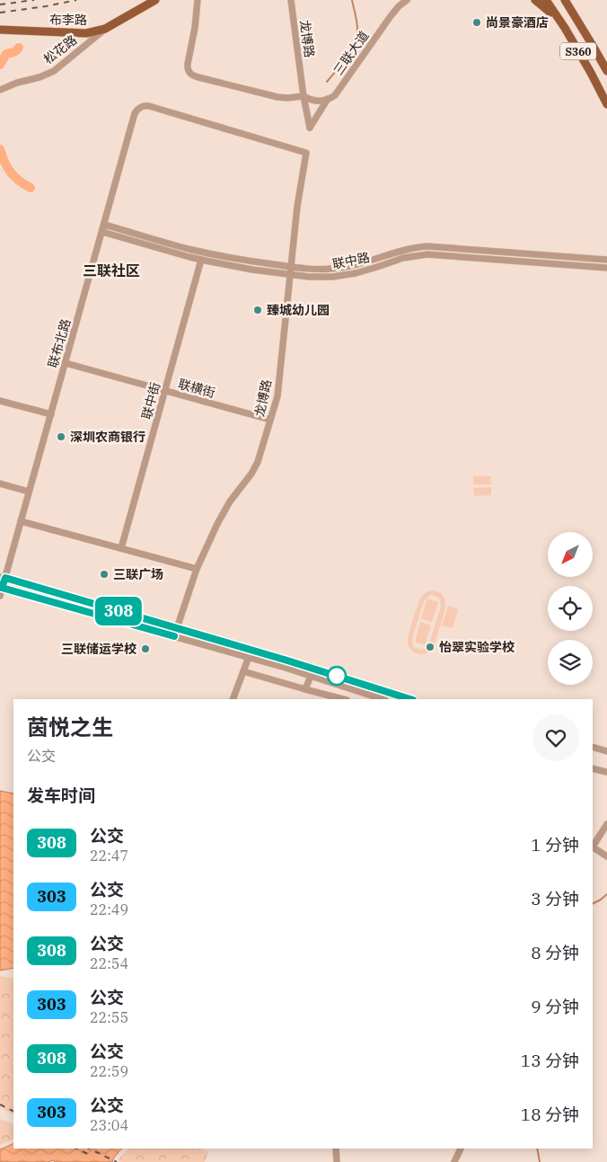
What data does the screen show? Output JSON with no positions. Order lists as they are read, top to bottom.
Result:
{
  "streets": {
    "main road": ["布李路", "S360"],
    "street": [
      "龙博路",
      "松花路",
      "三联大道",
      "联中路",
      "联布北路",
      "联横街",
      "联中街"
    ]
  },
  "crossings": [
    ["布李路", "松花路"],
    ["龙博路", "三联大道"],
    ["龙博路", "联中路"],
    ["龙博路", "联布北路"],
    ["龙博路", "联横街"],
    ["联中路", "联布北路"],
    ["联中路", "联中街"],
    ["联布北路", "联横街"],
    ["联横街", "联中街"]
  ],
  "districts": ["三联社区"],
  "places": [
    "尚景豪酒店",
    "臻城幼儿园",
    "深圳农商银行",
    "三联广场",
    "怡翠实验学校",
    "三联储运学校"
  ],
  "lines": ["bus line 308"],
  "north": "bottom left",
  "page": {
    "on_map": "308",
    "heading": [
      ["茵悦之生", "公交"],
      "发车时间"
    ],
    "list": [
      {
        "mark": "308",
        "name": "公交",
        "note": "22:47",
        "value": "1 分钟"
      },
      {
        "mark": "303",
        "name": "公交",
        "note": "22:49",
        "value": "3 分钟"
      },
      {
        "mark": "308",
        "name": "公交",
        "note": "22:54",
        "value": "8 分钟"
      },
      {
        "mark": "303",
        "name": "公交",
        "note": "22:55",
        "value": "9 分钟"
      },
      {
        "mark": "308",
        "name": "公交",
        "note": "22:59",
        "value": "13 分钟"
      },
      {
        "mark": "303",
        "name": "公交",
        "note": "23:04",
        "value": "18 分钟"
      }
    ]
  }
}
